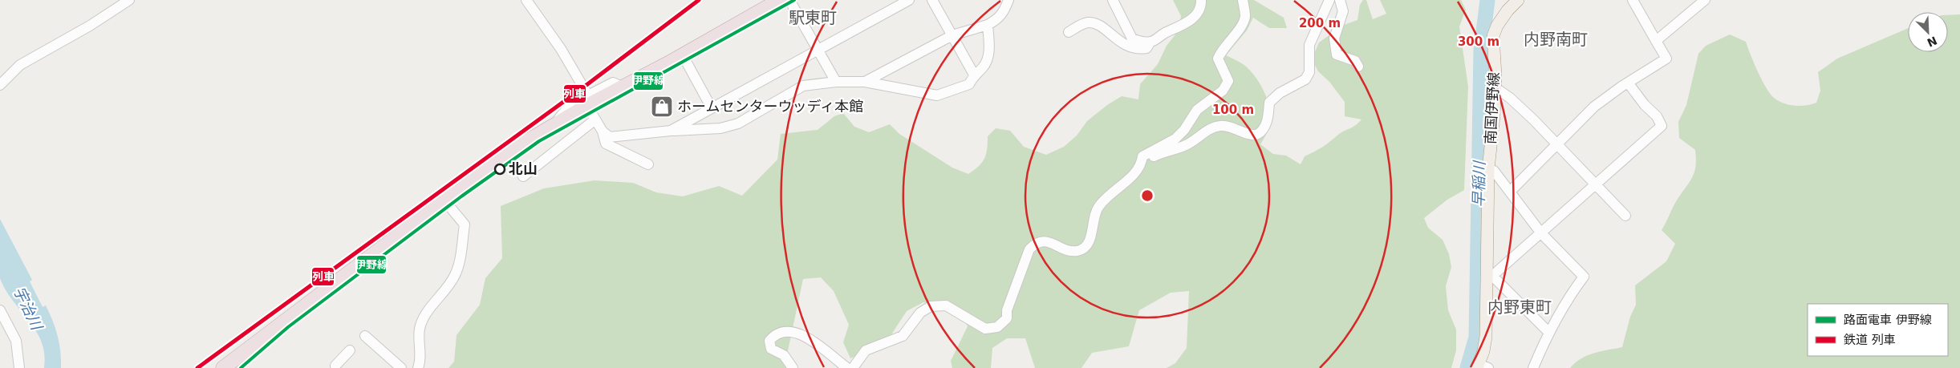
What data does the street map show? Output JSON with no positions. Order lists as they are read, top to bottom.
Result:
{
  "streets": {
    "main road": ["南国伊野線"]
  },
  "districts": ["駅東町", "内野南町", "内野東町"],
  "water": ["早稲川", "宇治川"],
  "places": {
    "shop": ["ホームセンターウッディ本館"],
    "other": ["北山"]
  },
  "lines": ["tram line 伊野線", "rail line 列車"],
  "legend": ["路面電車 伊野線", "鉄道 列車"],
  "north": "bottom right",
  "rings": ["200 m", "300 m", "100 m"]
}
